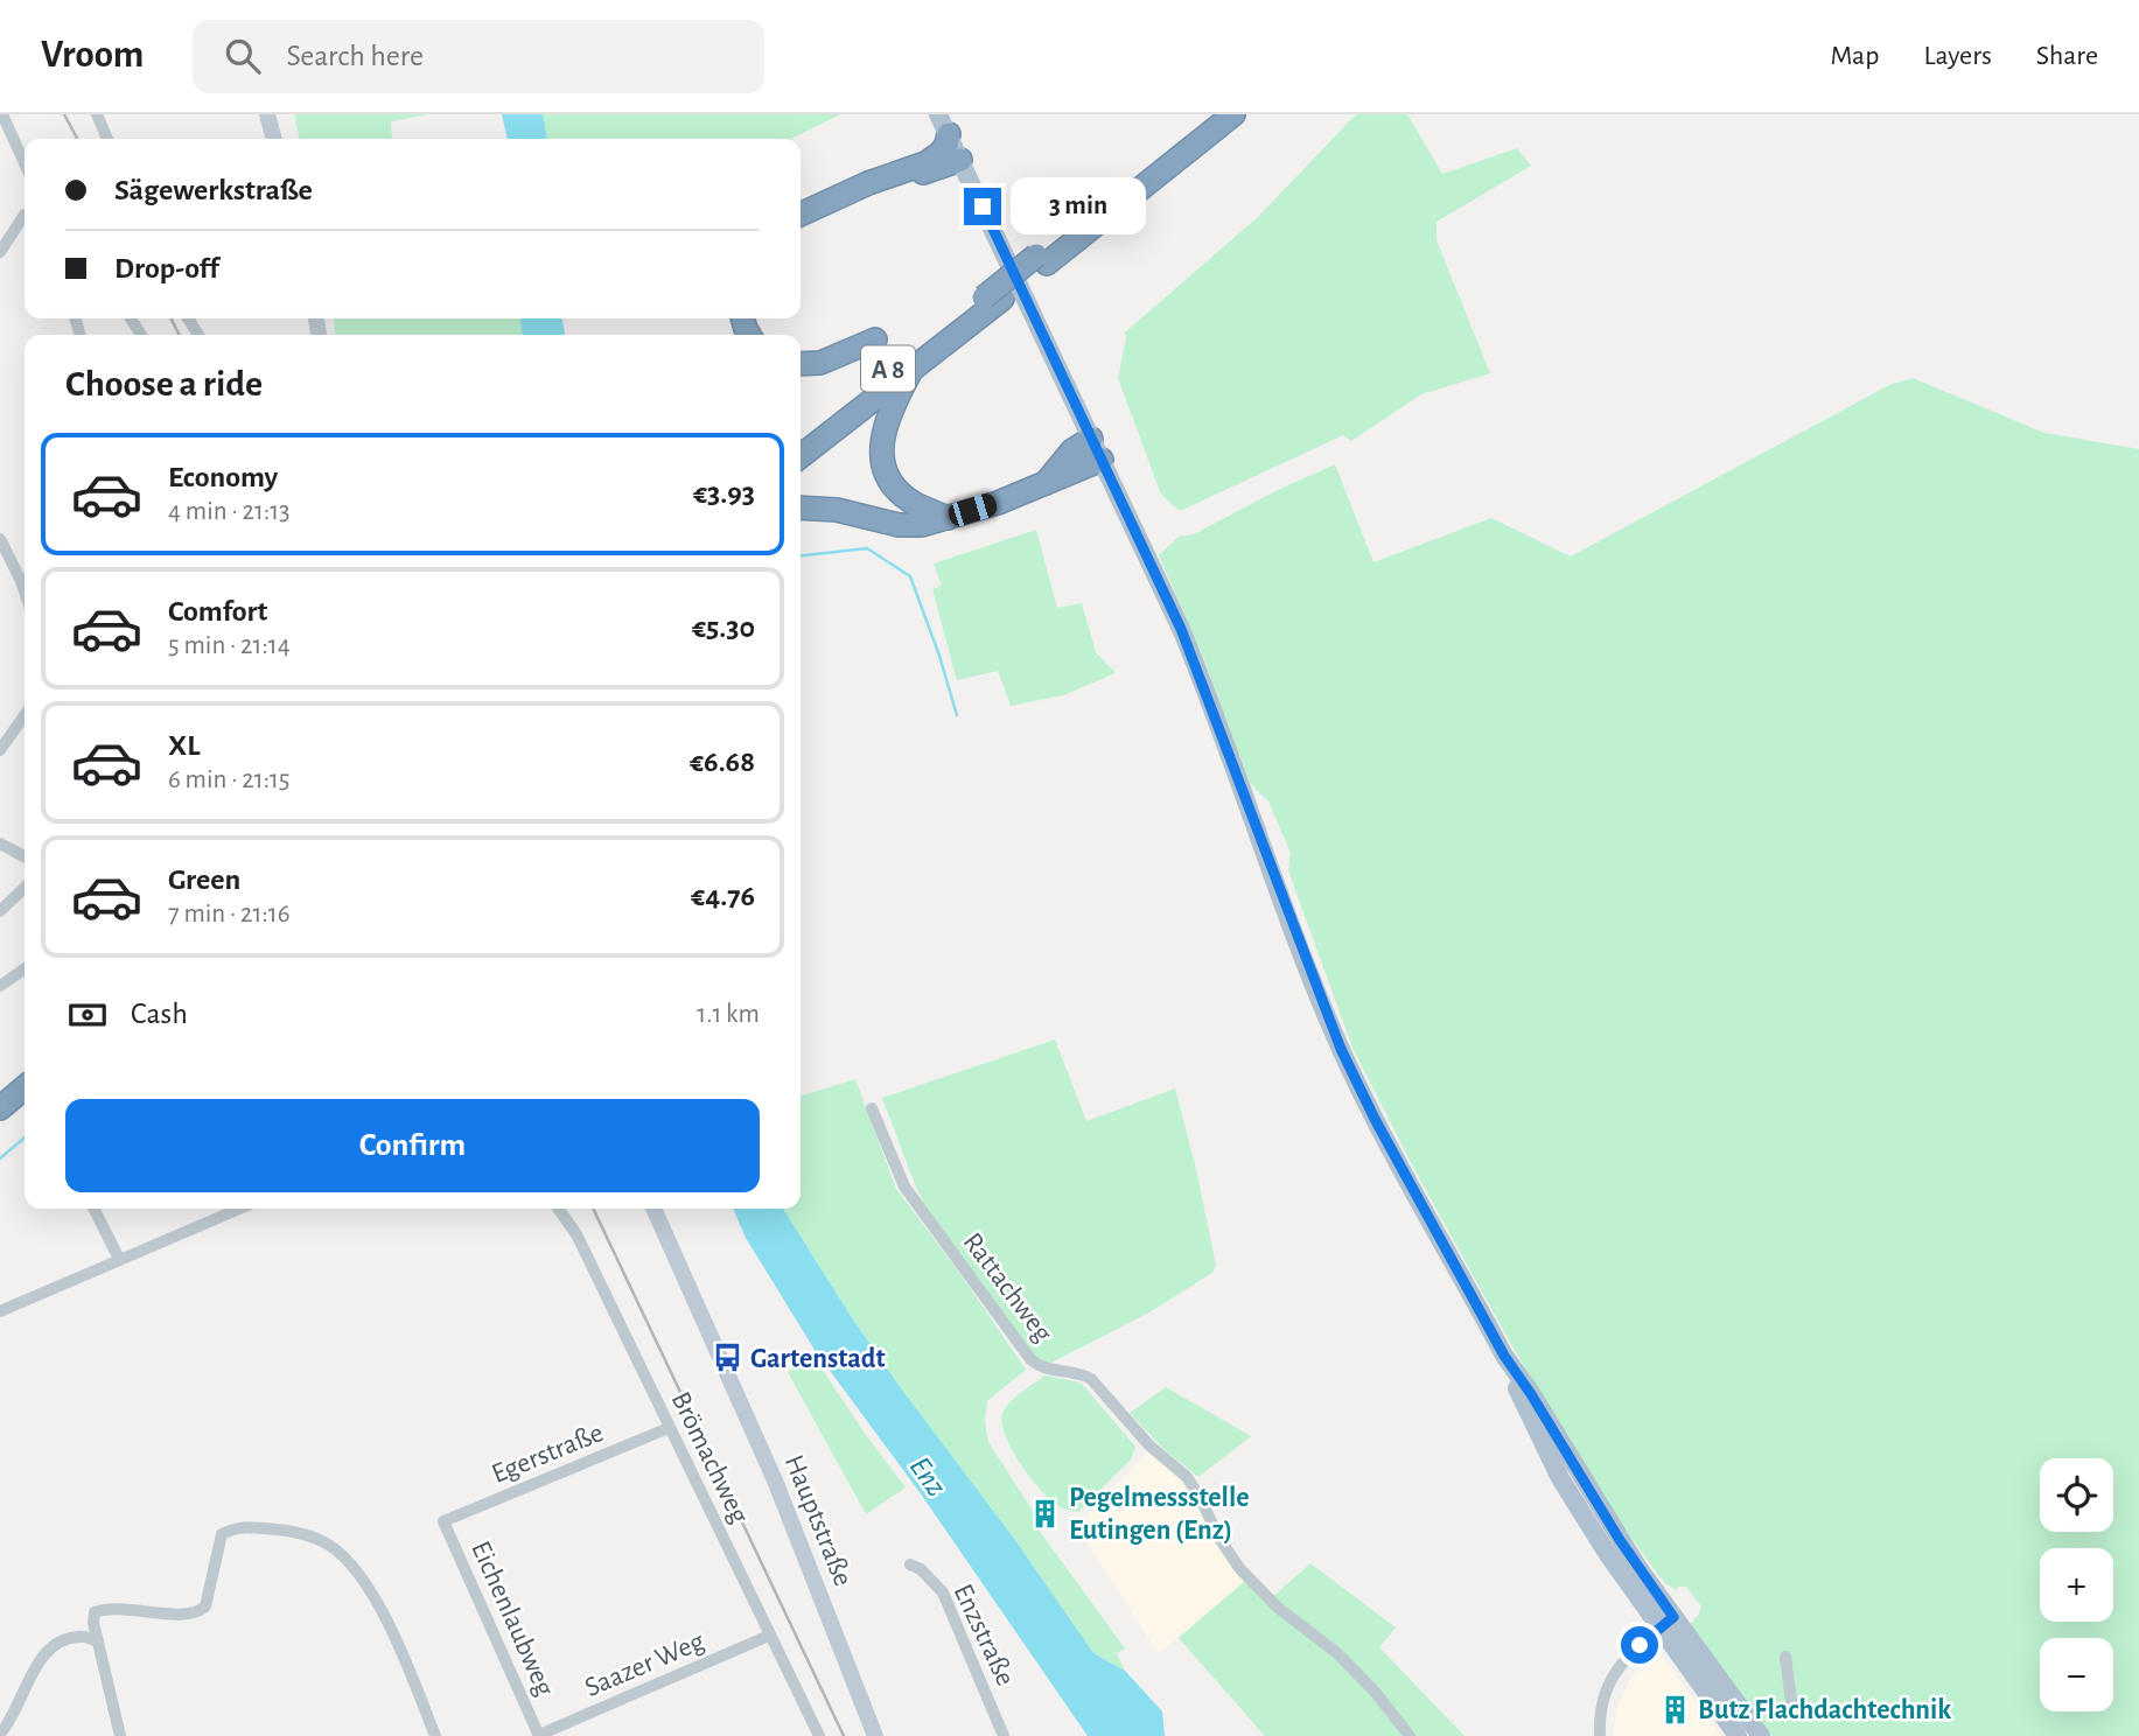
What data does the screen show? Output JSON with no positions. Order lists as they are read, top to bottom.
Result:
{
  "streets": {
    "highway": ["A 8"],
    "street": [
      "Rattachweg",
      "Egerstraße",
      "Brömachweg",
      "Hauptstraße",
      "Eichenlaubweg",
      "Enzstraße",
      "Saazer Weg"
    ]
  },
  "crossings": [
    ["Egerstraße", "Brömachweg"],
    ["Egerstraße", "Eichenlaubweg"],
    ["Brömachweg", "Saazer Weg"],
    ["Eichenlaubweg", "Saazer Weg"]
  ],
  "water": ["Enz"],
  "places": {
    "bus stop": ["Gartenstadt"],
    "building": ["Pegelmessstelle Eutingen (Enz)", "Butz Flachdachtechnik"]
  },
  "page": {
    "header": "Vroom",
    "search": "Search here",
    "nav": ["Map", "Layers", "Share"],
    "banner": ["Sägewerkstraße", "Drop-off"],
    "bubble": "3 min",
    "heading": "Choose a ride",
    "list": [
      {
        "name": "Economy",
        "note": "4 min · 21:13",
        "value": "€3.93"
      },
      {
        "name": "Comfort",
        "note": "5 min · 21:14",
        "value": "€5.30"
      },
      {
        "name": "XL",
        "note": "6 min · 21:15",
        "value": "€6.68"
      },
      {
        "name": "Green",
        "note": "7 min · 21:16",
        "value": "€4.76"
      }
    ],
    "pay": ["Cash", "1.1 km"],
    "buttons": "Confirm",
    "map_buttons": ["+", "−"]
  }
}
